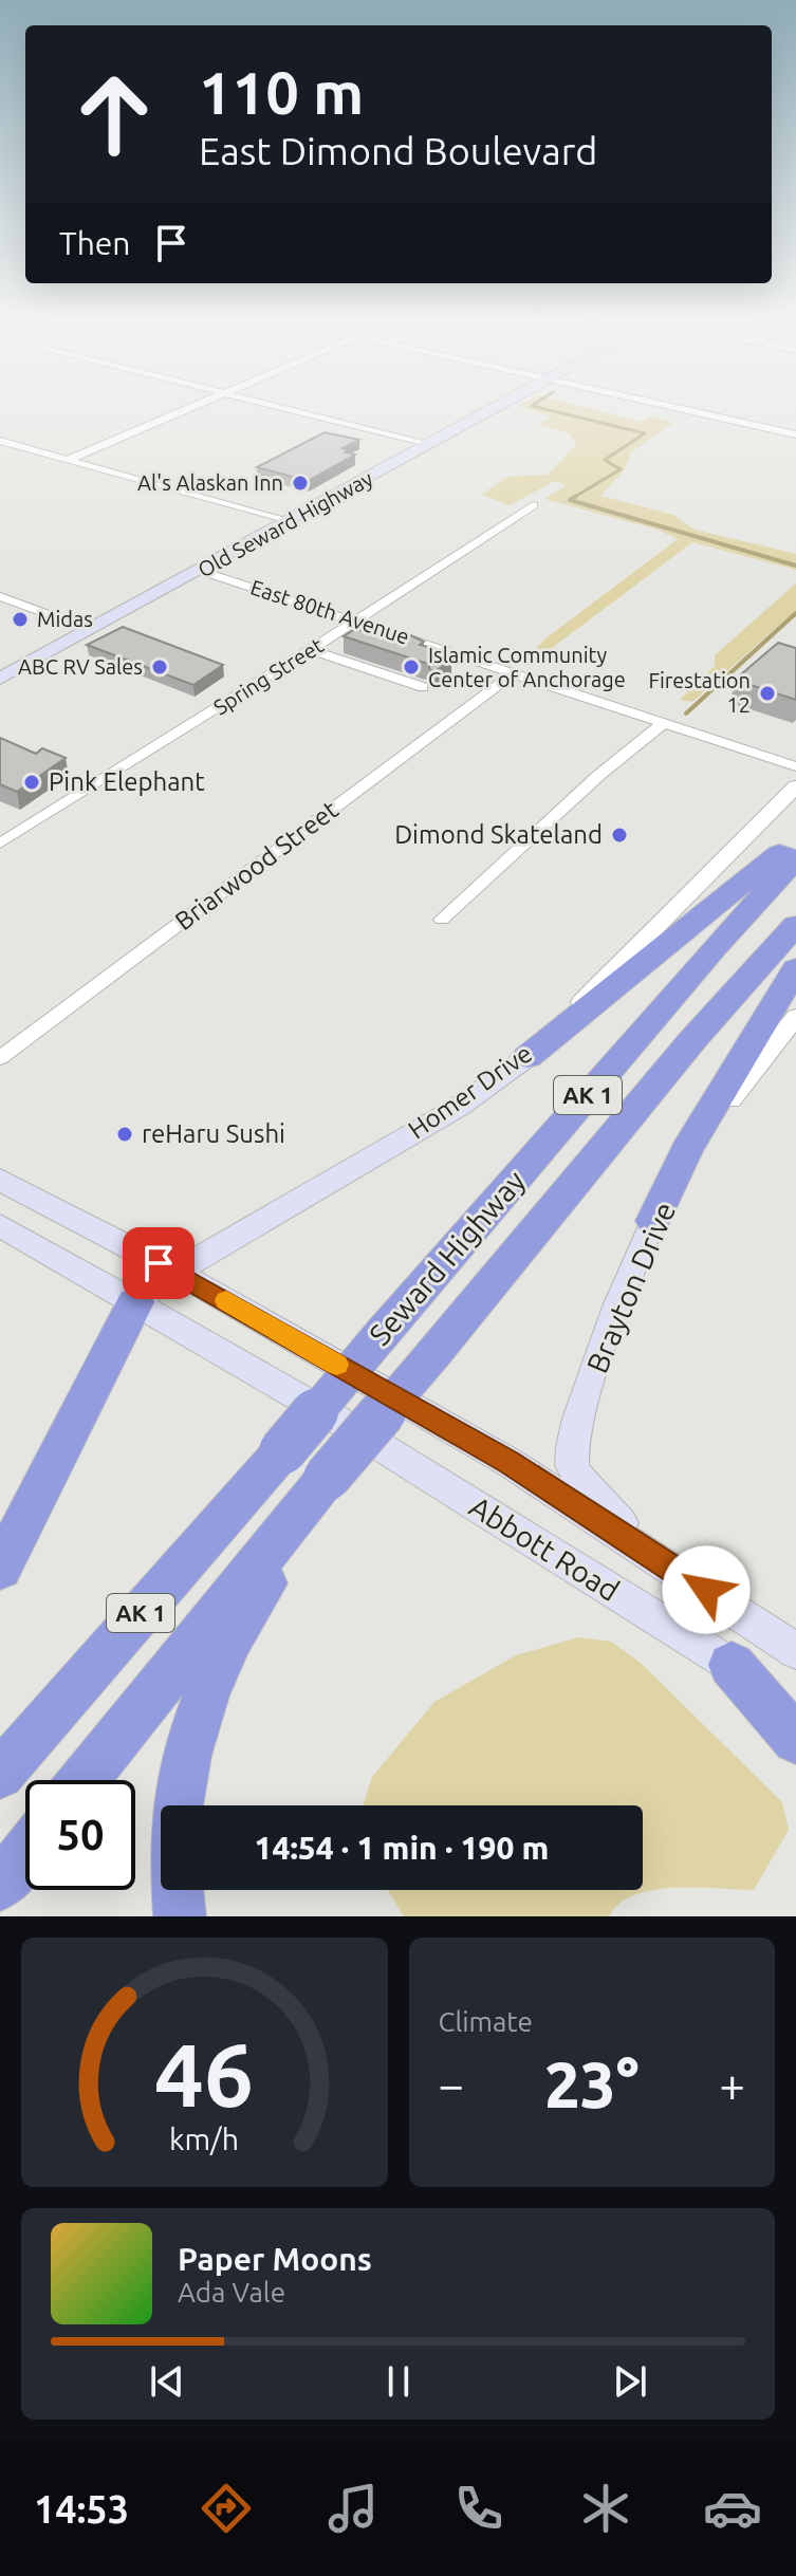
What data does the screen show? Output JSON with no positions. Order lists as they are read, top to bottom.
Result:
{
  "streets": {
    "highway": ["AK 1", "Seward Highway"],
    "main road": [
      "Old Seward Highway",
      "Homer Drive",
      "Brayton Drive",
      "Abbott Road"
    ],
    "street": ["East 80th Avenue", "Spring Street", "Briarwood Street"]
  },
  "crossings": [
    ["Old Seward Highway", "East 80th Avenue"],
    ["East 80th Avenue", "Spring Street"],
    ["East 80th Avenue", "Briarwood Street"],
    ["Homer Drive", "Abbott Road"],
    ["AK 1", "Seward Highway"],
    ["Brayton Drive", "Abbott Road"]
  ],
  "places": [
    "Al's Alaskan Inn",
    "Midas",
    "ABC RV Sales",
    "Islamic Community Center of Anchorage",
    "Firestation 12",
    "Pink Elephant",
    "Dimond Skateland",
    "reHaru Sushi"
  ],
  "page": {
    "turn": ["110 m", "East Dimond Boulevard"],
    "then": "Then",
    "limit": "50",
    "trip": "14:54 · 1 min · 190 m",
    "tile": "Climate",
    "heat": ["−", "23°", "+"],
    "song": ["Paper Moons", "Ada Vale"],
    "tabs": "14:53",
    "gauge": ["46", "km/h"]
  }
}
